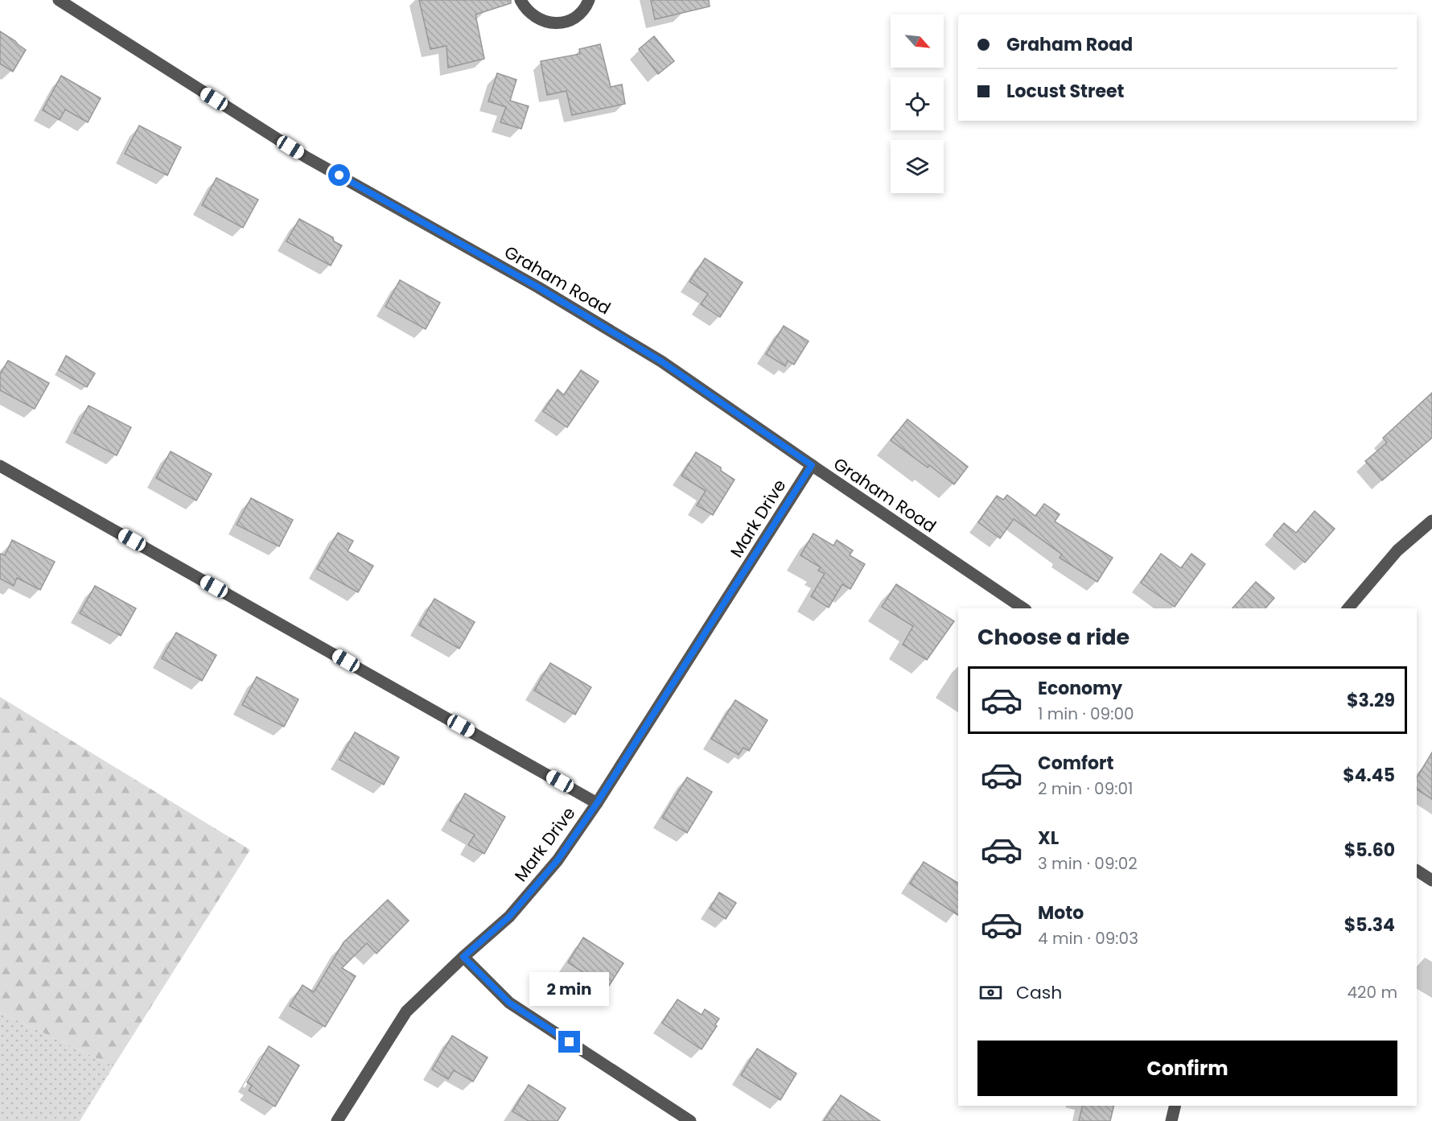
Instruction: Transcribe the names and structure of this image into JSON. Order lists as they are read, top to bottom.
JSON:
{
  "streets": {
    "street": ["Graham Road", "Mark Drive"]
  },
  "crossings": [
    ["Graham Road", "Mark Drive"]
  ],
  "north": "bottom right",
  "page": {
    "banner": ["Graham Road", "Locust Street"],
    "heading": "Choose a ride",
    "list": [
      {
        "name": "Economy",
        "note": "1 min · 09:00",
        "value": "$3.29"
      },
      {
        "name": "Comfort",
        "note": "2 min · 09:01",
        "value": "$4.45"
      },
      {
        "name": "XL",
        "note": "3 min · 09:02",
        "value": "$5.60"
      },
      {
        "name": "Moto",
        "note": "4 min · 09:03",
        "value": "$5.34"
      }
    ],
    "pay": ["Cash", "420 m"],
    "bubble": "2 min",
    "buttons": "Confirm"
  }
}
